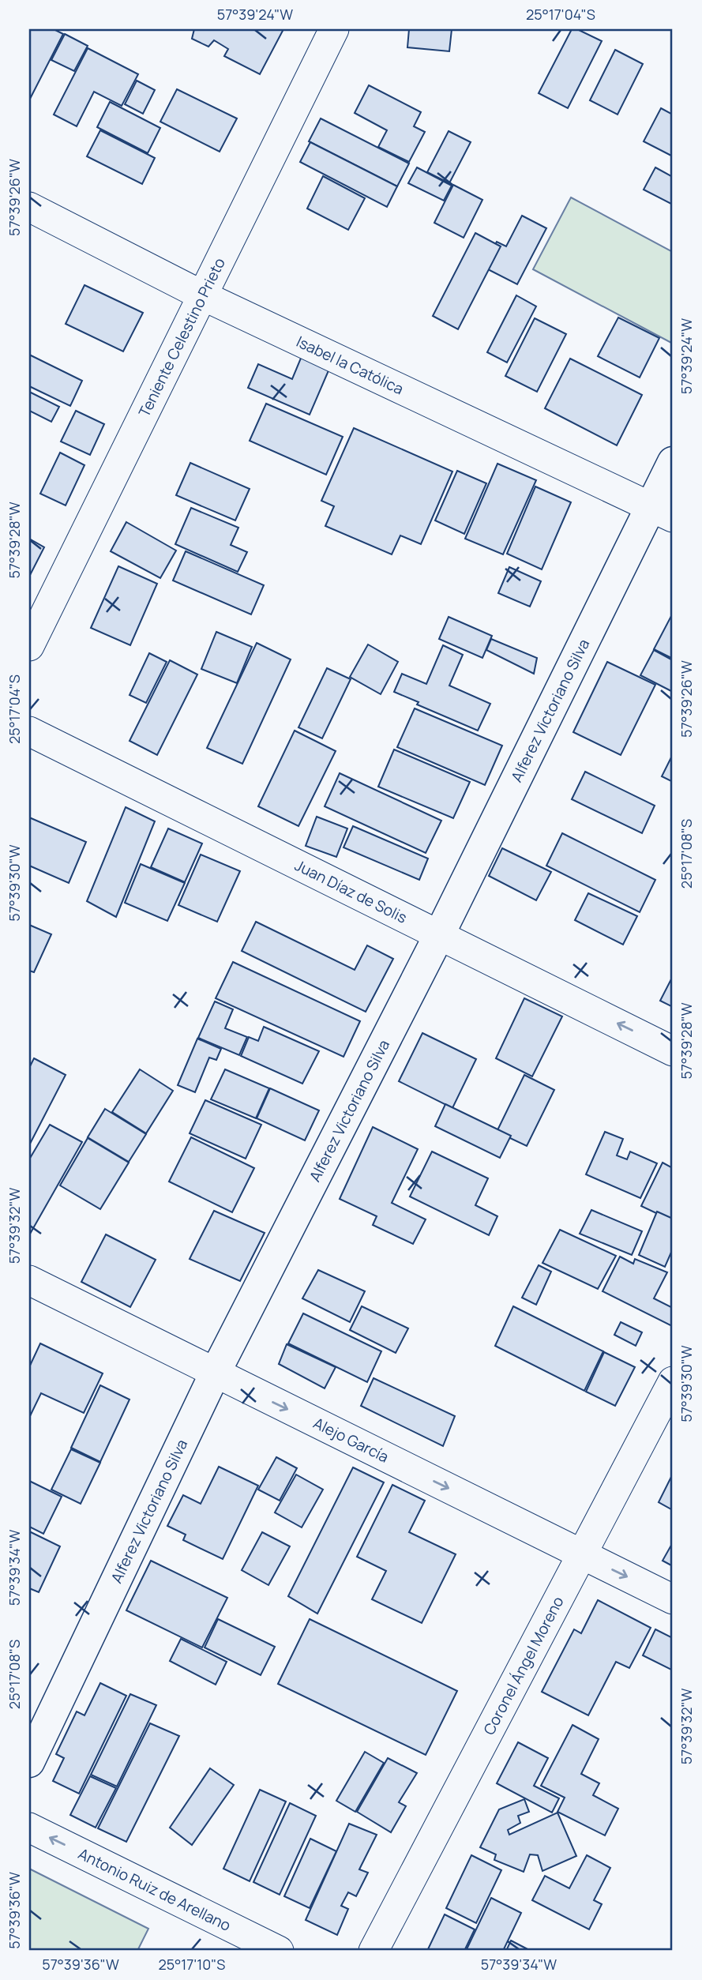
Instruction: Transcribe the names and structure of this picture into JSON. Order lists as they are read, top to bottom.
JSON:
{
  "streets": {
    "street": [
      "Teniente Celestino Prieto",
      "Isabel la Católica",
      "Alferez Victoriano Silva",
      "Juan Díaz de Solis",
      "Alejo García",
      "Coronel Ángel Moreno",
      "Antonio Ruiz de Arellano"
    ]
  },
  "crossings": [
    ["Teniente Celestino Prieto", "Isabel la Católica"],
    ["Isabel la Católica", "Alferez Victoriano Silva"],
    ["Alferez Victoriano Silva", "Juan Díaz de Solis"],
    ["Alferez Victoriano Silva", "Alejo García"],
    ["Alejo García", "Coronel Ángel Moreno"]
  ],
  "one_way": ["Juan Díaz de Solis", "Alejo García", "Antonio Ruiz de Arellano"],
  "coordinates": [
    "57°39'24\"W",
    "25°17'04\"S",
    "57°39'26\"W",
    "57°39'28\"W",
    "25°17'08\"S",
    "57°39'30\"W",
    "57°39'32\"W",
    "57°39'34\"W",
    "57°39'36\"W",
    "25°17'10\"S"
  ]
}
